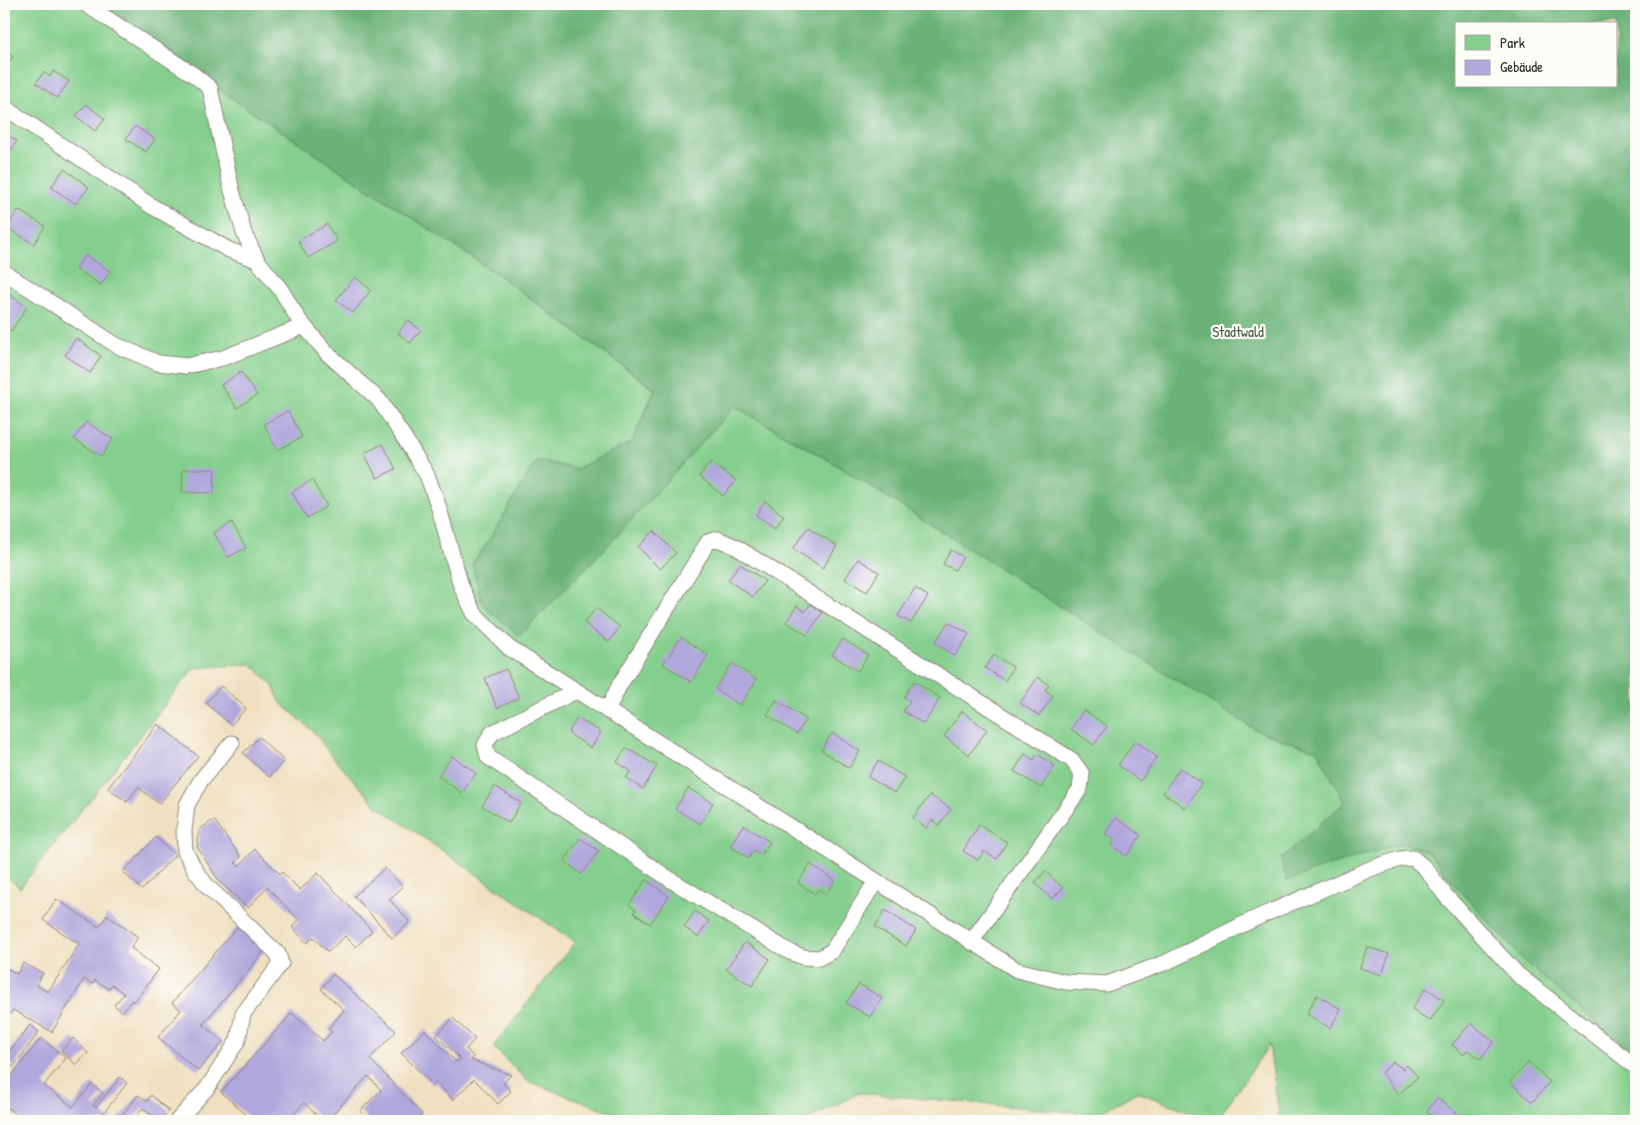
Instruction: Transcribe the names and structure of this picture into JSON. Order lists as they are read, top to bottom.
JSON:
{
  "parks": ["Stadtwald"],
  "legend": ["Park", "Gebäude"]
}
